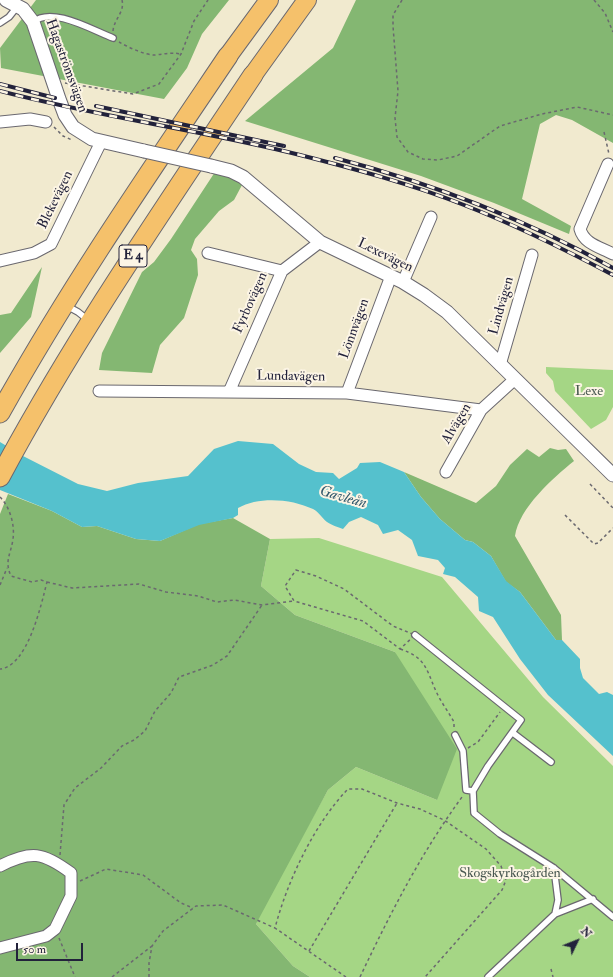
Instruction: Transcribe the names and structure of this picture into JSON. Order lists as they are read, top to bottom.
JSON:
{
  "streets": {
    "highway": ["E 4"],
    "street": [
      "Hagaströmsvägen",
      "Blekevägen",
      "Lexevägen",
      "Fyrbovägen",
      "Lindvägen",
      "Lönnvägen",
      "Lundavägen",
      "Alvägen"
    ]
  },
  "crossings": [
    ["Hagaströmsvägen", "Blekevägen"],
    ["Hagaströmsvägen", "Lexevägen"],
    ["Blekevägen", "Lexevägen"],
    ["Lexevägen", "Fyrbovägen"],
    ["Lexevägen", "Lindvägen"],
    ["Lexevägen", "Lönnvägen"],
    ["Lexevägen", "Alvägen"],
    ["Fyrbovägen", "Lundavägen"],
    ["Lönnvägen", "Lundavägen"],
    ["Lundavägen", "Alvägen"]
  ],
  "water": ["Gavleån"],
  "parks": ["Lexe", "Skogskyrkogården"],
  "scale_bar": "50 m",
  "north": "top right"
}
